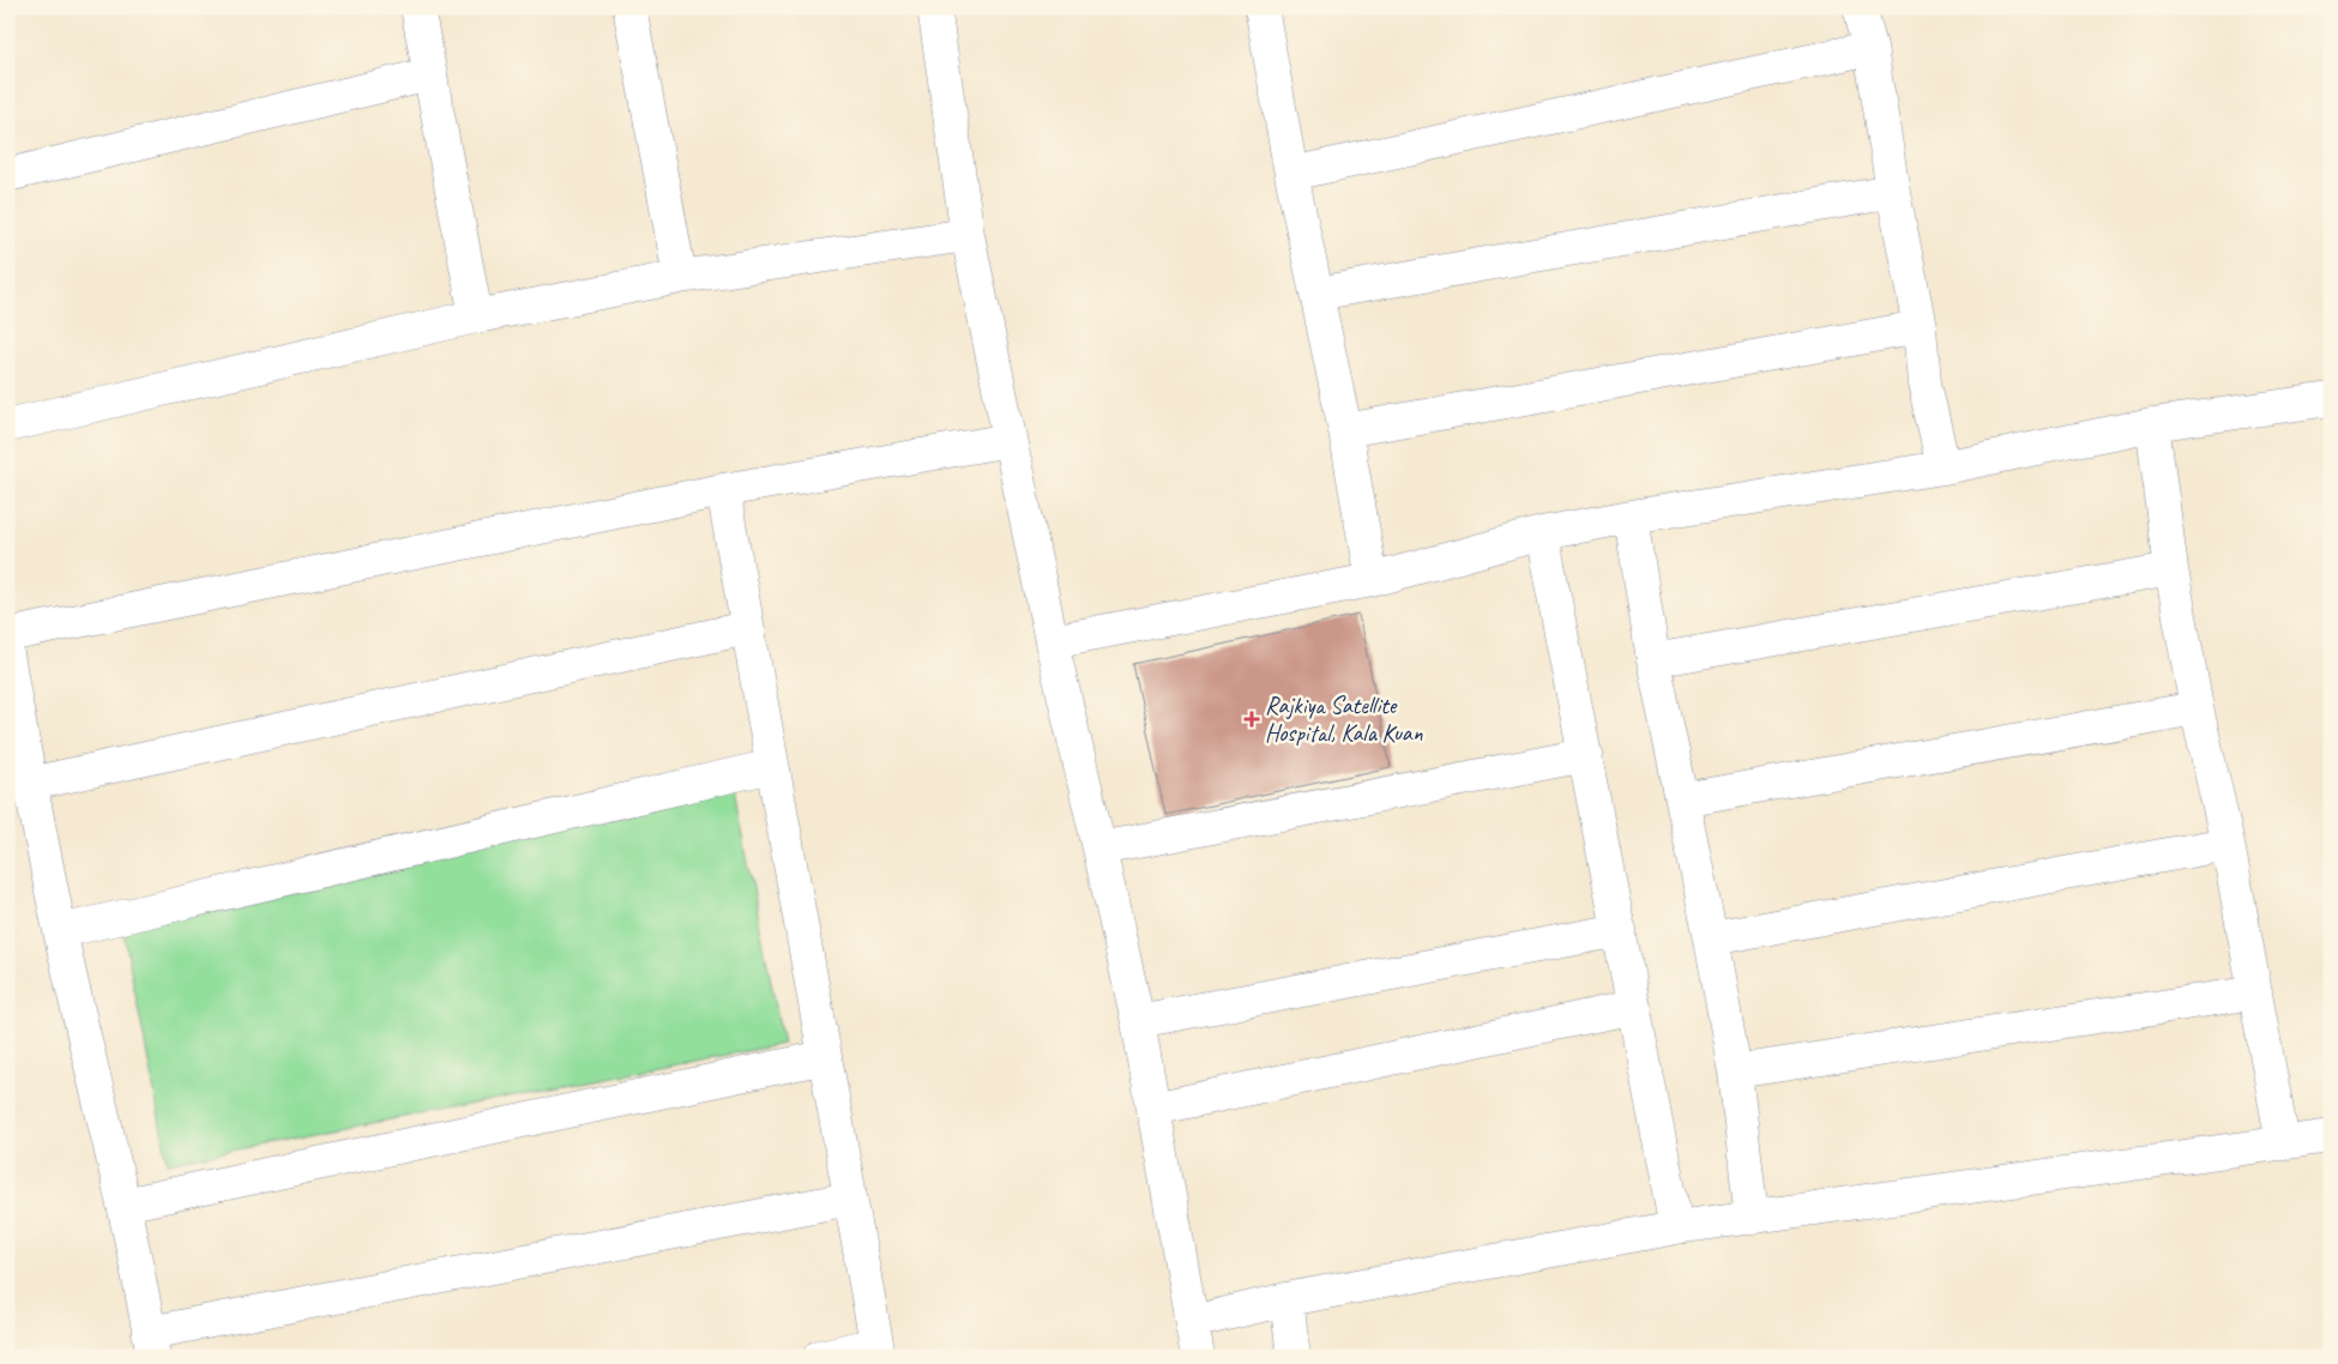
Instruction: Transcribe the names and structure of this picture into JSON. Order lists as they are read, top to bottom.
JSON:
{
  "places": {
    "health": ["Rajkiya Satellite Hospital, Kala Kuan"]
  }
}
